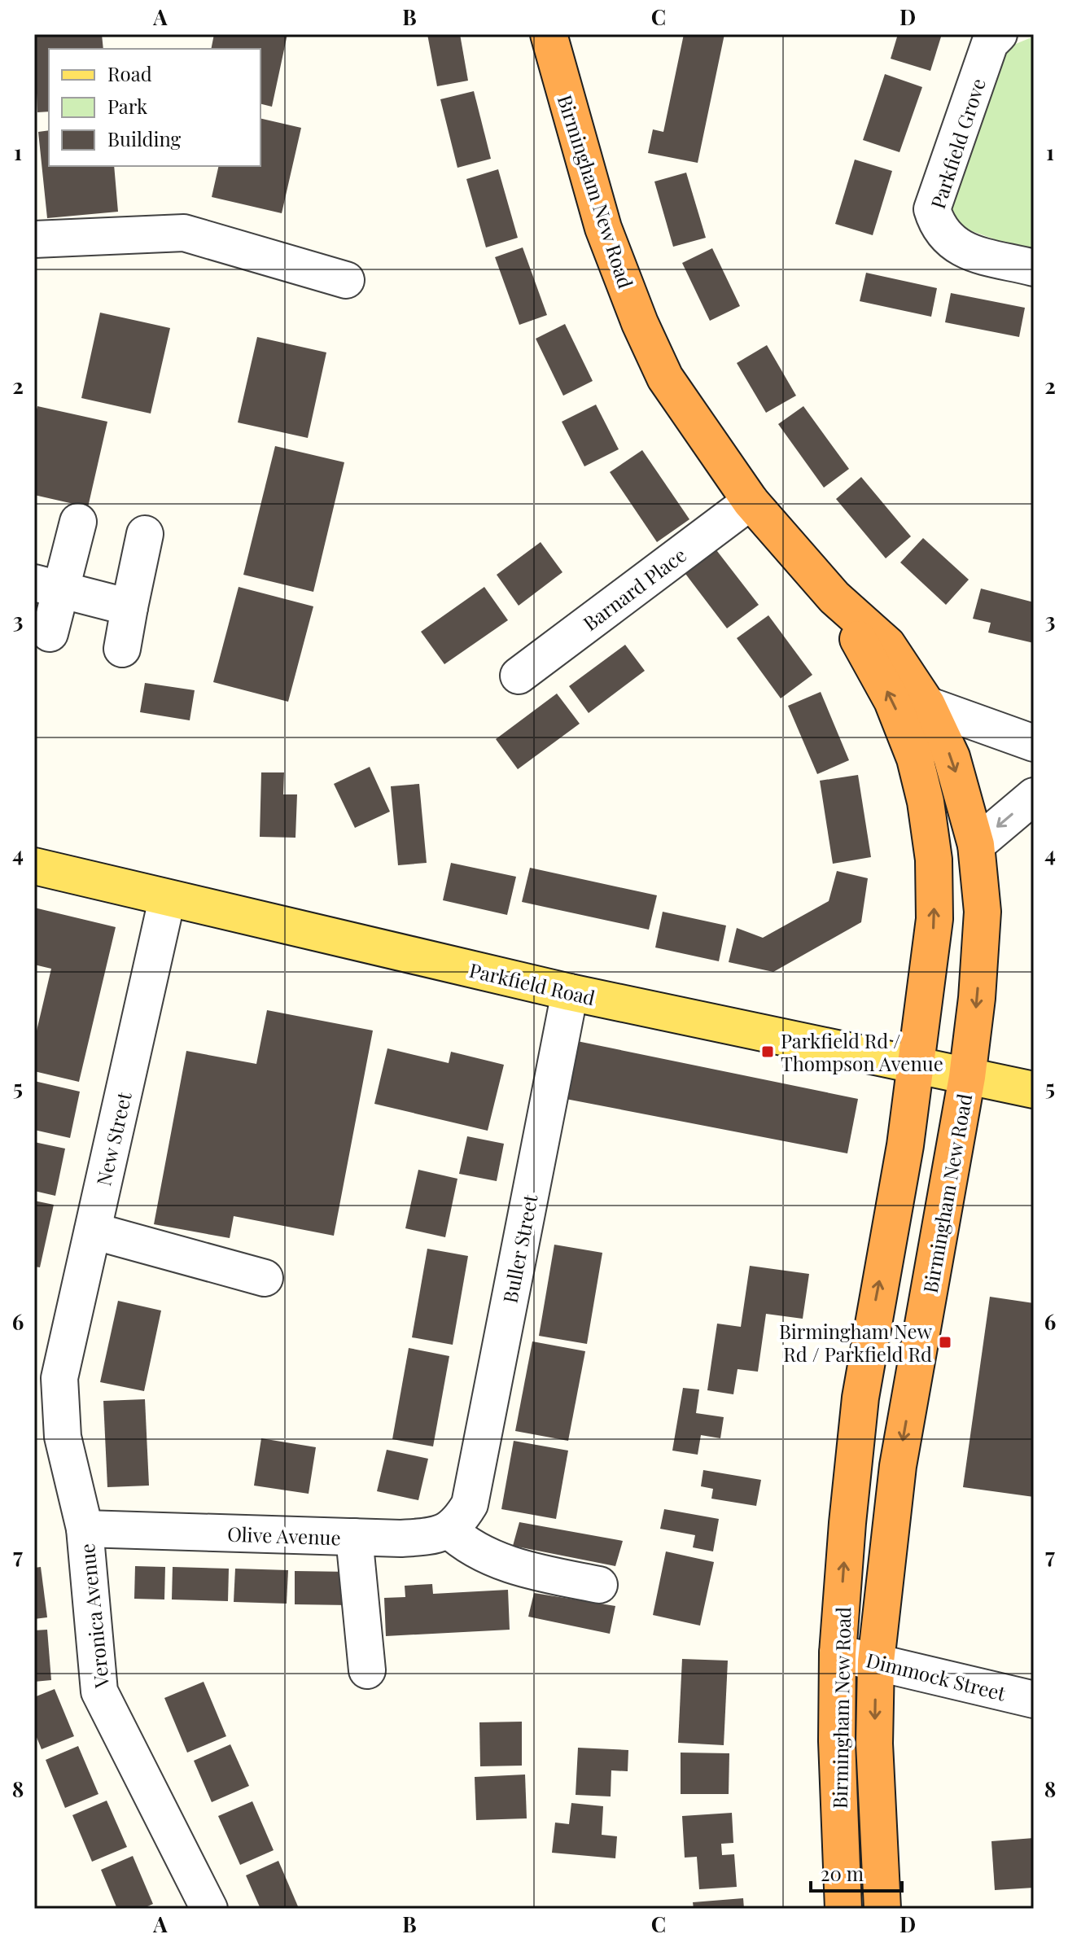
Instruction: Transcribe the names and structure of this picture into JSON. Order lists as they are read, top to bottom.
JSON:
{
  "streets": {
    "highway": ["Birmingham New Road"],
    "main road": ["Parkfield Road"],
    "street": [
      "Parkfield Grove",
      "Barnard Place",
      "New Street",
      "Buller Street",
      "Olive Avenue",
      "Veronica Avenue",
      "Dimmock Street"
    ]
  },
  "crossings": [
    ["Birmingham New Road", "Barnard Place"],
    ["Birmingham New Road", "Parkfield Road"],
    ["Birmingham New Road", "Dimmock Street"],
    ["Parkfield Road", "New Street"],
    ["Parkfield Road", "Buller Street"],
    ["New Street", "Veronica Avenue"],
    ["Buller Street", "Olive Avenue"],
    ["Olive Avenue", "Veronica Avenue"]
  ],
  "places": {
    "transit": ["Parkfield Rd / Thompson Avenue", "Birmingham New Rd / Parkfield Rd"]
  },
  "legend": ["Road", "Park", "Building"],
  "scale_bar": "20 m",
  "grid": {
    "columns": [
      "A",
      "B",
      "C",
      "D"
    ],
    "rows": [
      "1",
      "2",
      "3",
      "4",
      "5",
      "6",
      "7",
      "8"
    ]
  }
}
